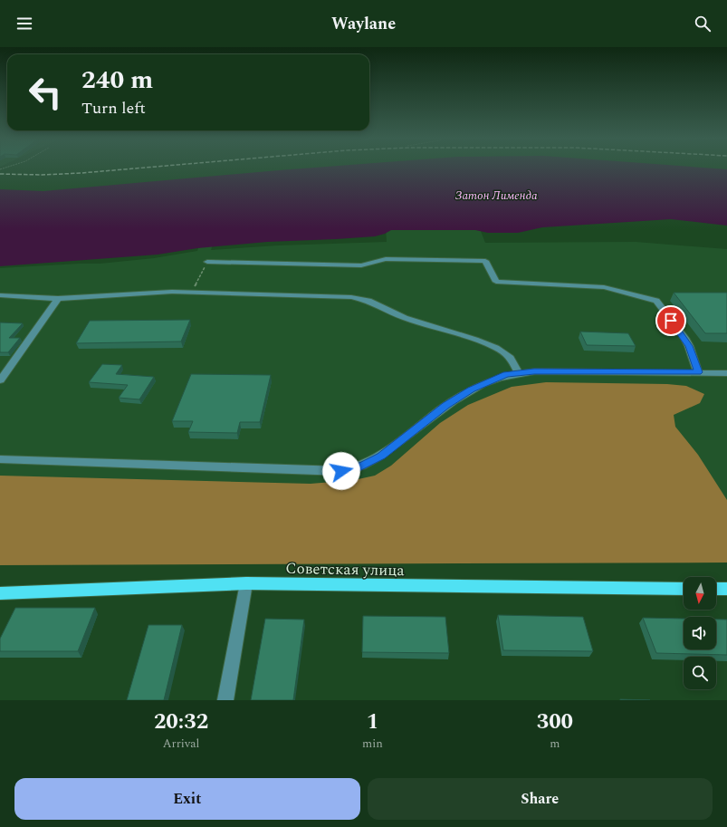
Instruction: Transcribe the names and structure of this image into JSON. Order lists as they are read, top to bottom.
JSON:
{
  "streets": {
    "main road": ["Советская улица"]
  },
  "water": ["Затон Лименда"],
  "north": "bottom",
  "page": {
    "header": "Waylane",
    "turn": ["240 m", "Turn left"],
    "eta": [
      "20:32",
      "Arrival",
      "1",
      "min",
      "300",
      "m"
    ],
    "buttons": ["Exit", "Share"]
  }
}
